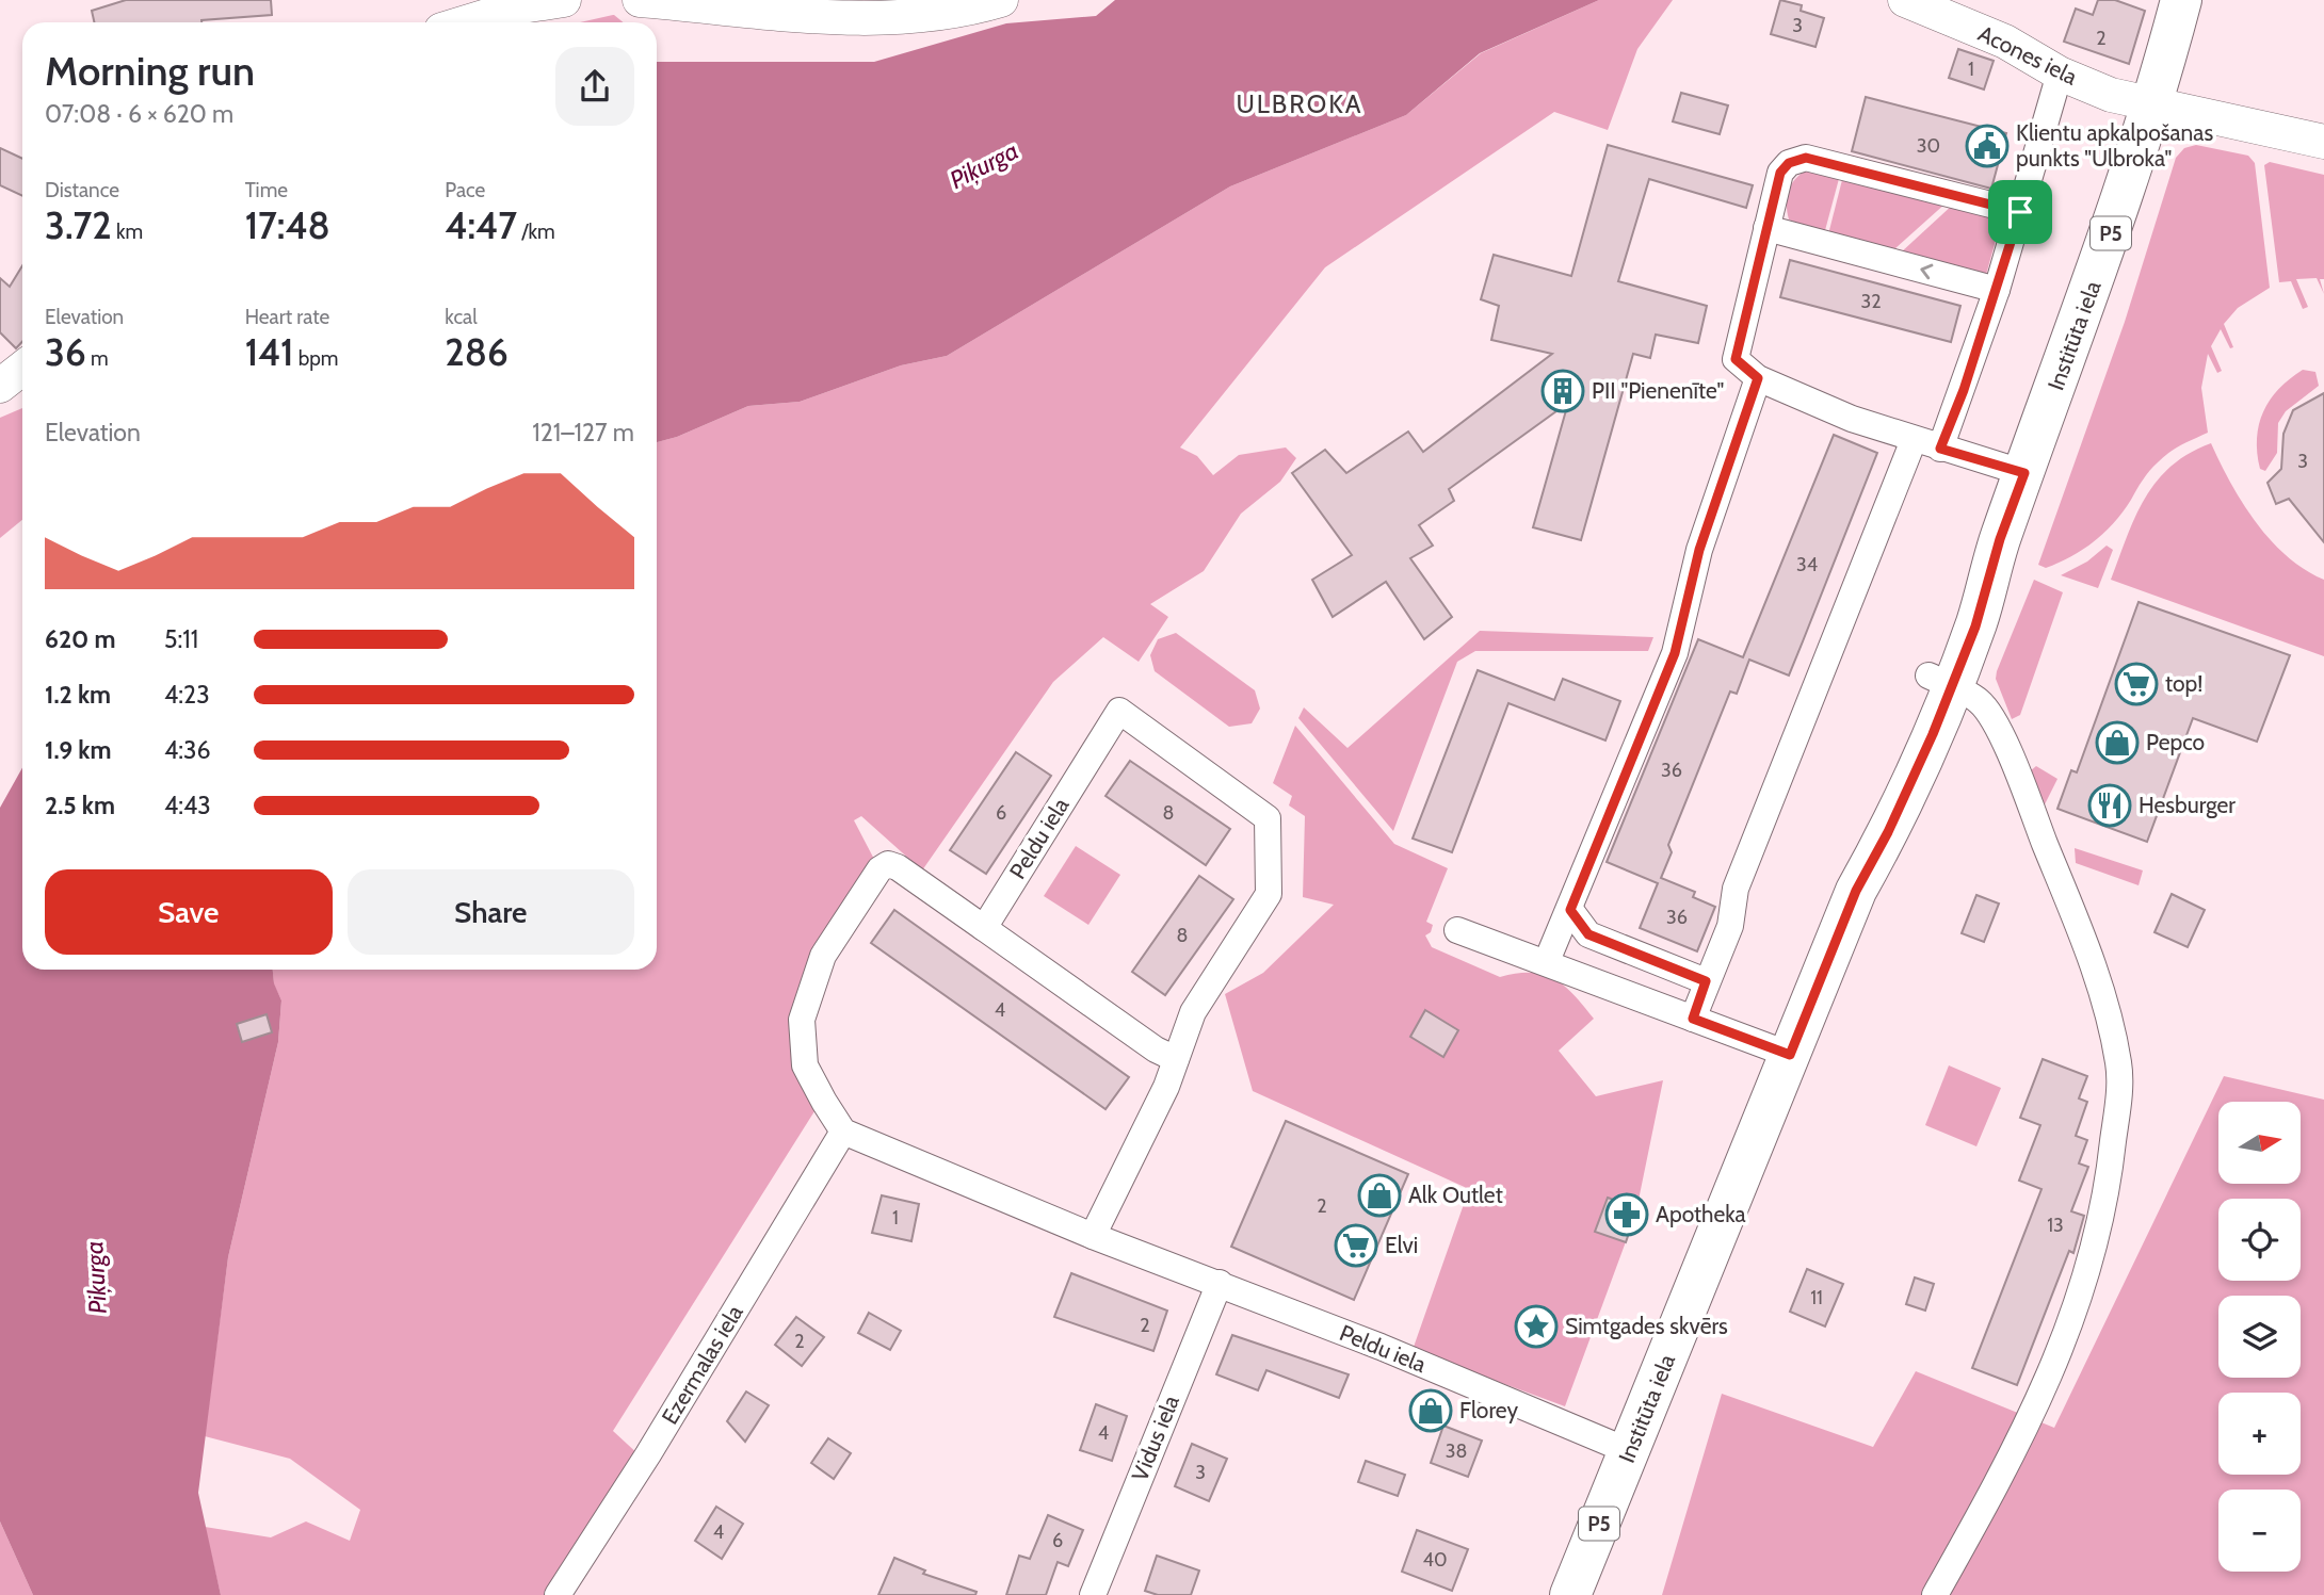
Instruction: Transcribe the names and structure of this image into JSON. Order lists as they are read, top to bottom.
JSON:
{
  "streets": {
    "main road": ["P5", "Institūta iela"],
    "street": [
      "Acones iela",
      "Peldu iela",
      "Ezermalas iela",
      "Vidus iela"
    ]
  },
  "crossings": [
    ["Acones iela", "Institūta iela"],
    ["Institūta iela", "Peldu iela"],
    ["Peldu iela", "Ezermalas iela"],
    ["Peldu iela", "Vidus iela"]
  ],
  "districts": ["ULBROKA"],
  "water": ["Piķurga"],
  "places": {
    "public building": ["Klientu apkalpošanas punkts \"Ulbroka\""],
    "building": ["PII \"Pienenīte\""],
    "supermarket": ["top!", "Elvi"],
    "shop": ["Pepco", "Alk Outlet", "Florey"],
    "restaurant": ["Hesburger"],
    "pharmacy": ["Apotheka"],
    "place": ["Simtgades skvērs"]
  },
  "house_numbers": [
    "3",
    "2",
    "1",
    "30",
    "32",
    "3",
    "34",
    "36",
    "6",
    "8",
    "36",
    "8",
    "4",
    "2",
    "1",
    "13",
    "11",
    "2",
    "2",
    "4",
    "38",
    "3",
    "4",
    "6",
    "40"
  ],
  "north": "right",
  "page": {
    "heading": ["Morning run", "07:08 · 6 × 620 m"],
    "stats": [
      ["Distance", "3.72 km"],
      ["Time", "17:48"],
      ["Pace", "4:47 /km"],
      ["Elevation", "36 m"],
      ["Heart rate", "141 bpm"],
      ["kcal", "286"]
    ],
    "chart": ["Elevation", "121–127 m"],
    "list": [
      {
        "name": "620 m",
        "note": "5:11"
      },
      {
        "name": "1.2 km",
        "note": "4:23"
      },
      {
        "name": "1.9 km",
        "note": "4:36"
      },
      {
        "name": "2.5 km",
        "note": "4:43"
      }
    ],
    "buttons": ["Save", "Share"],
    "map_buttons": ["+", "−"]
  }
}
